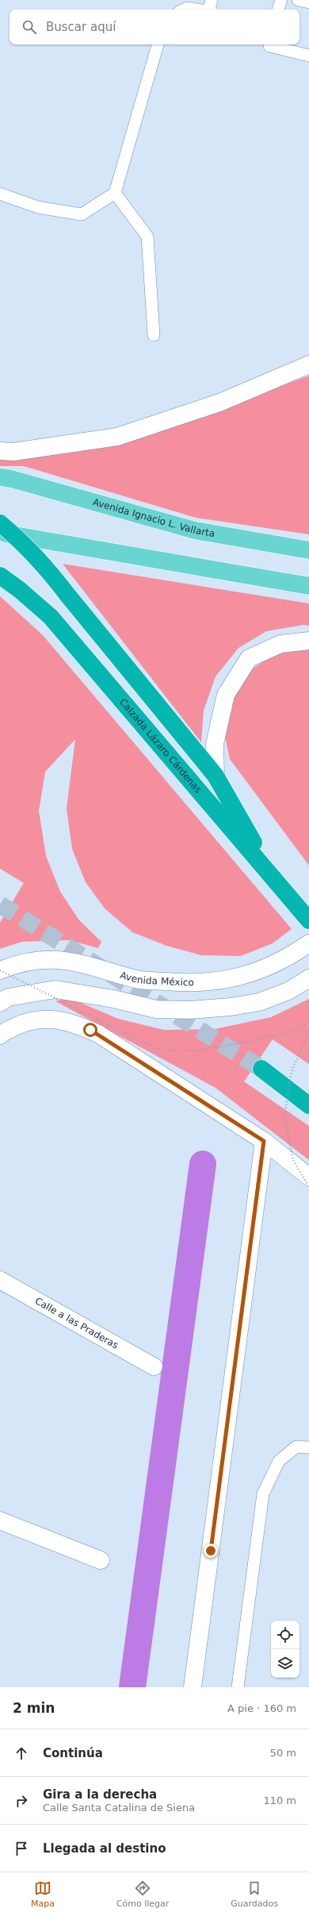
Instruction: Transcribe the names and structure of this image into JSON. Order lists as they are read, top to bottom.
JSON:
{
  "streets": {
    "highway": ["Calzada Lázaro Cárdenas"],
    "main road": ["Avenida Ignacio L. Vallarta"],
    "street": ["Avenida México", "Calle a las Praderas"]
  },
  "page": {
    "search": "Buscar aquí",
    "heading": ["2 min", "A pie · 160 m"],
    "list": [
      ["Continúa", "50 m"],
      ["Gira a la derecha", "Calle Santa Catalina de Siena", "110 m"],
      "Llegada al destino"
    ],
    "nav": ["Mapa", "Cómo llegar", "Guardados"]
  }
}
